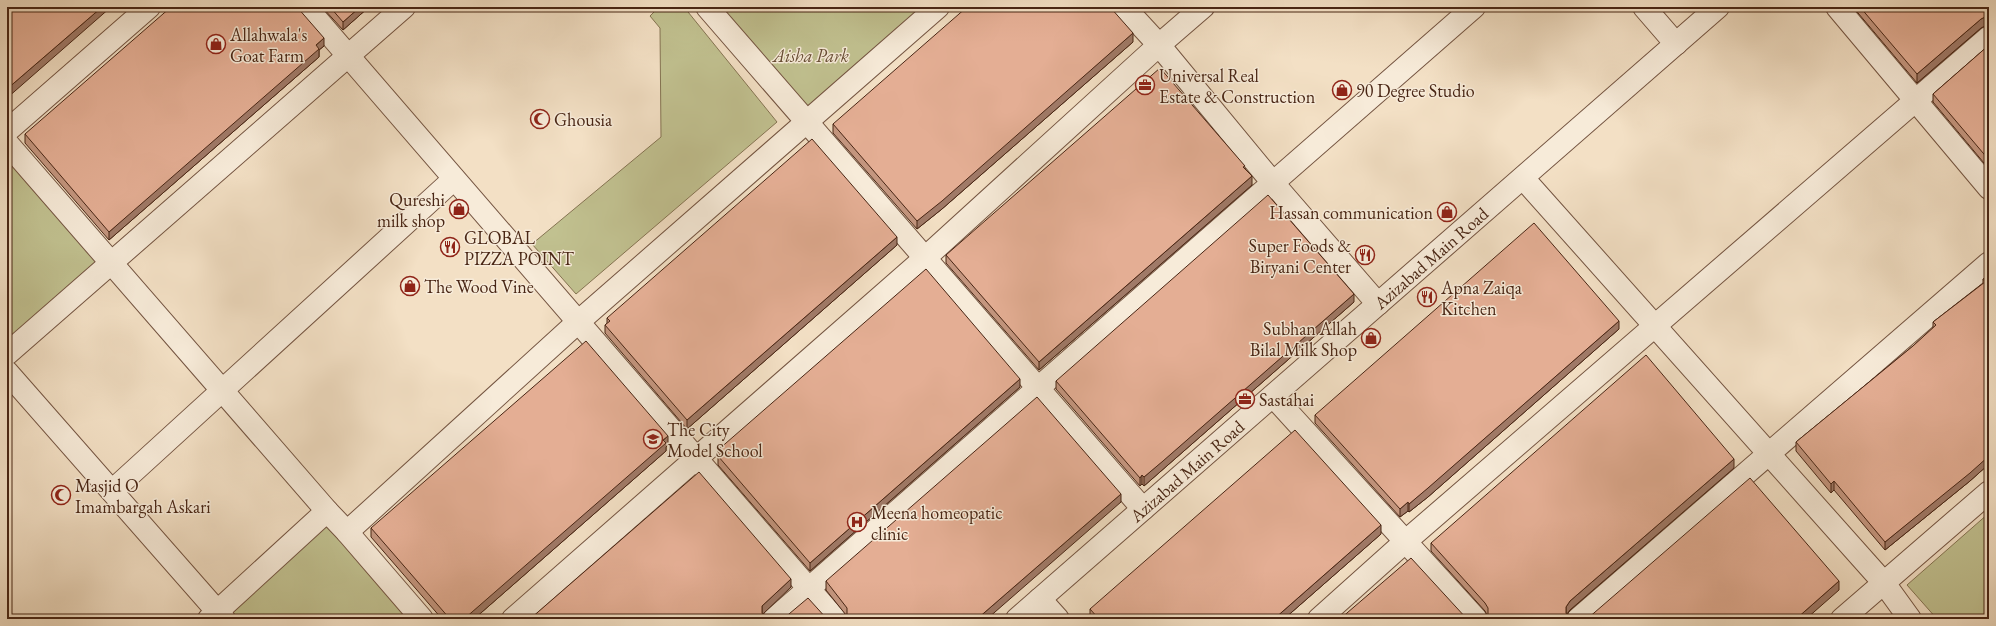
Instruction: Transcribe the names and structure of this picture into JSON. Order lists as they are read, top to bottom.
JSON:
{
  "streets": {
    "street": ["Azizabad Main Road"]
  },
  "parks": ["Aisha Park"],
  "places": {
    "shop": [
      "Allahwala's Goat Farm",
      "90 Degree Studio",
      "Qureshi milk shop",
      "Hassan communication",
      "The Wood Vine",
      "Subhan Allah Bilal Milk Shop"
    ],
    "office": ["Universal Real Estate & Construction", "Sastahai"],
    "mosque": ["Ghousia", "Masjid O Imambargah Askari"],
    "restaurant": ["GLOBAL PIZZA POINT", "Super Foods & Biryani Center", "Apna Zaiqa Kitchen"],
    "school or university": ["The City Model School"],
    "hospital": ["Meena homeopatic clinic"]
  }
}
